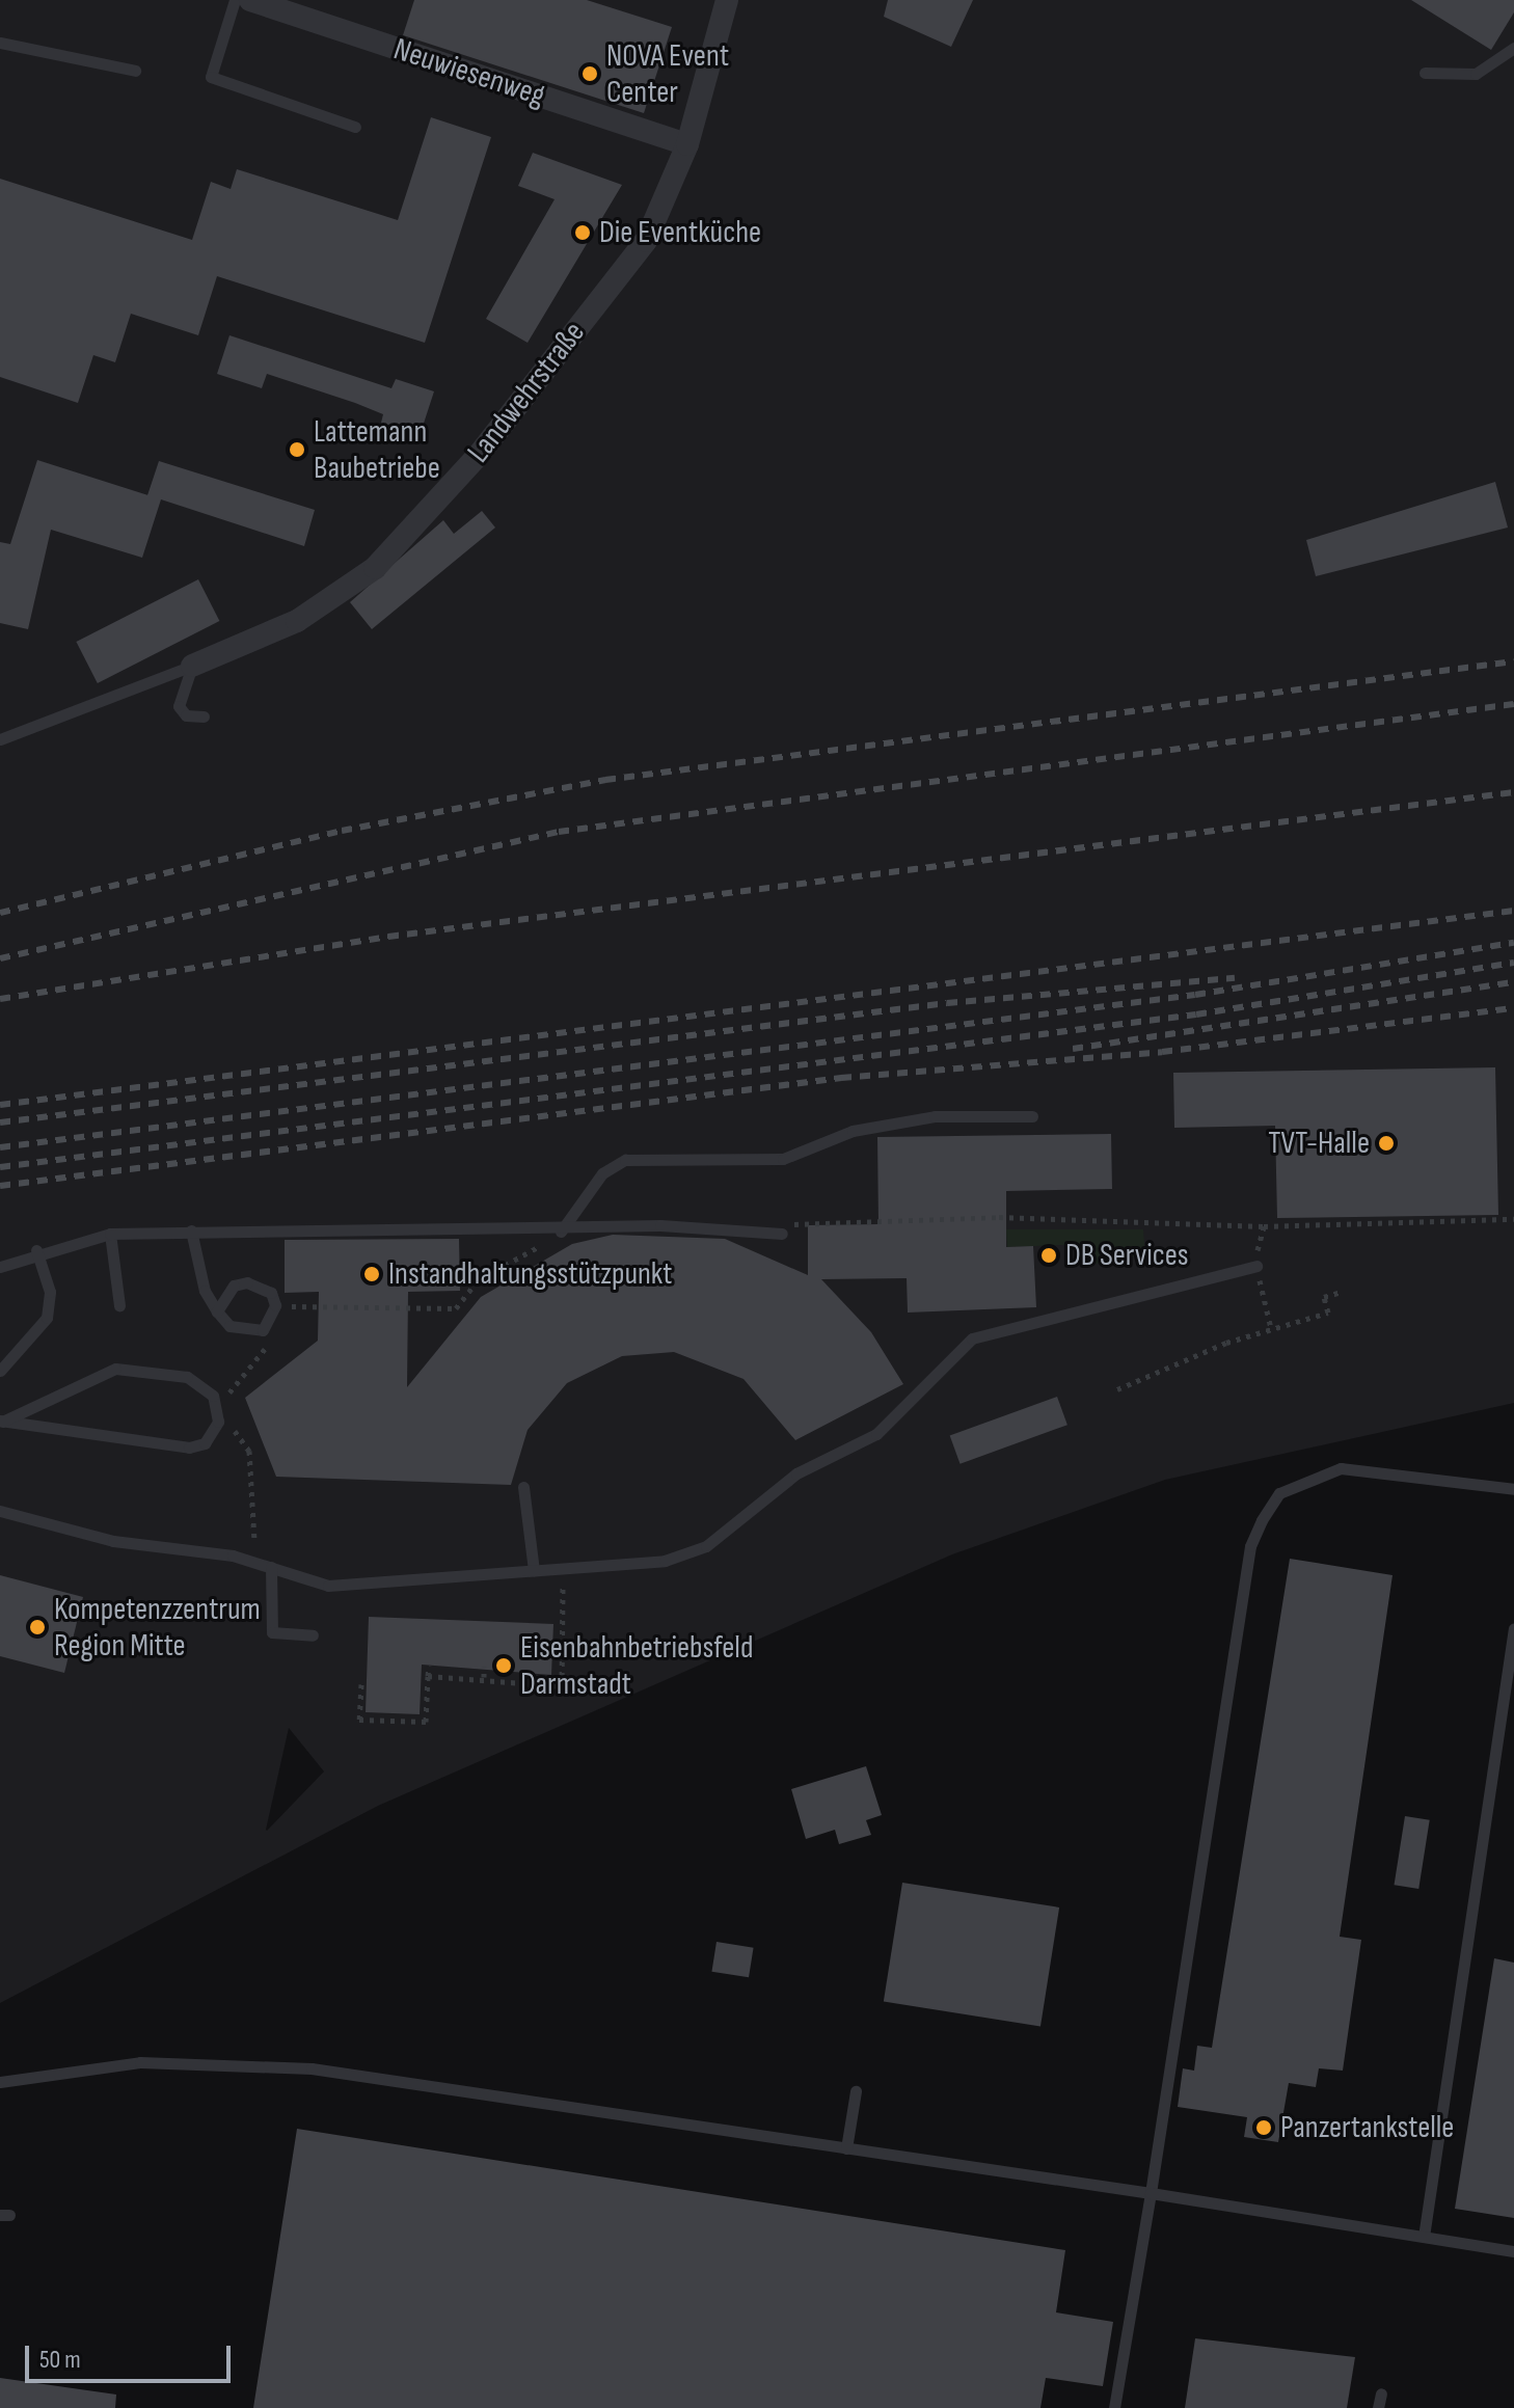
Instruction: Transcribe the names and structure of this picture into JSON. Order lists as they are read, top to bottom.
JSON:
{
  "streets": {
    "street": ["Neuwiesenweg", "Landwehrstraße"]
  },
  "crossings": [
    ["Neuwiesenweg", "Landwehrstraße"]
  ],
  "places": [
    "NOVA Event Center",
    "Die Eventküche",
    "Lattemann Baubetriebe",
    "TVT-Halle",
    "DB Services",
    "Instandhaltungsstützpunkt",
    "Kompetenzzentrum Region Mitte",
    "Eisenbahnbetriebsfeld Darmstadt",
    "Panzertankstelle"
  ],
  "scale_bar": "50 m"
}
